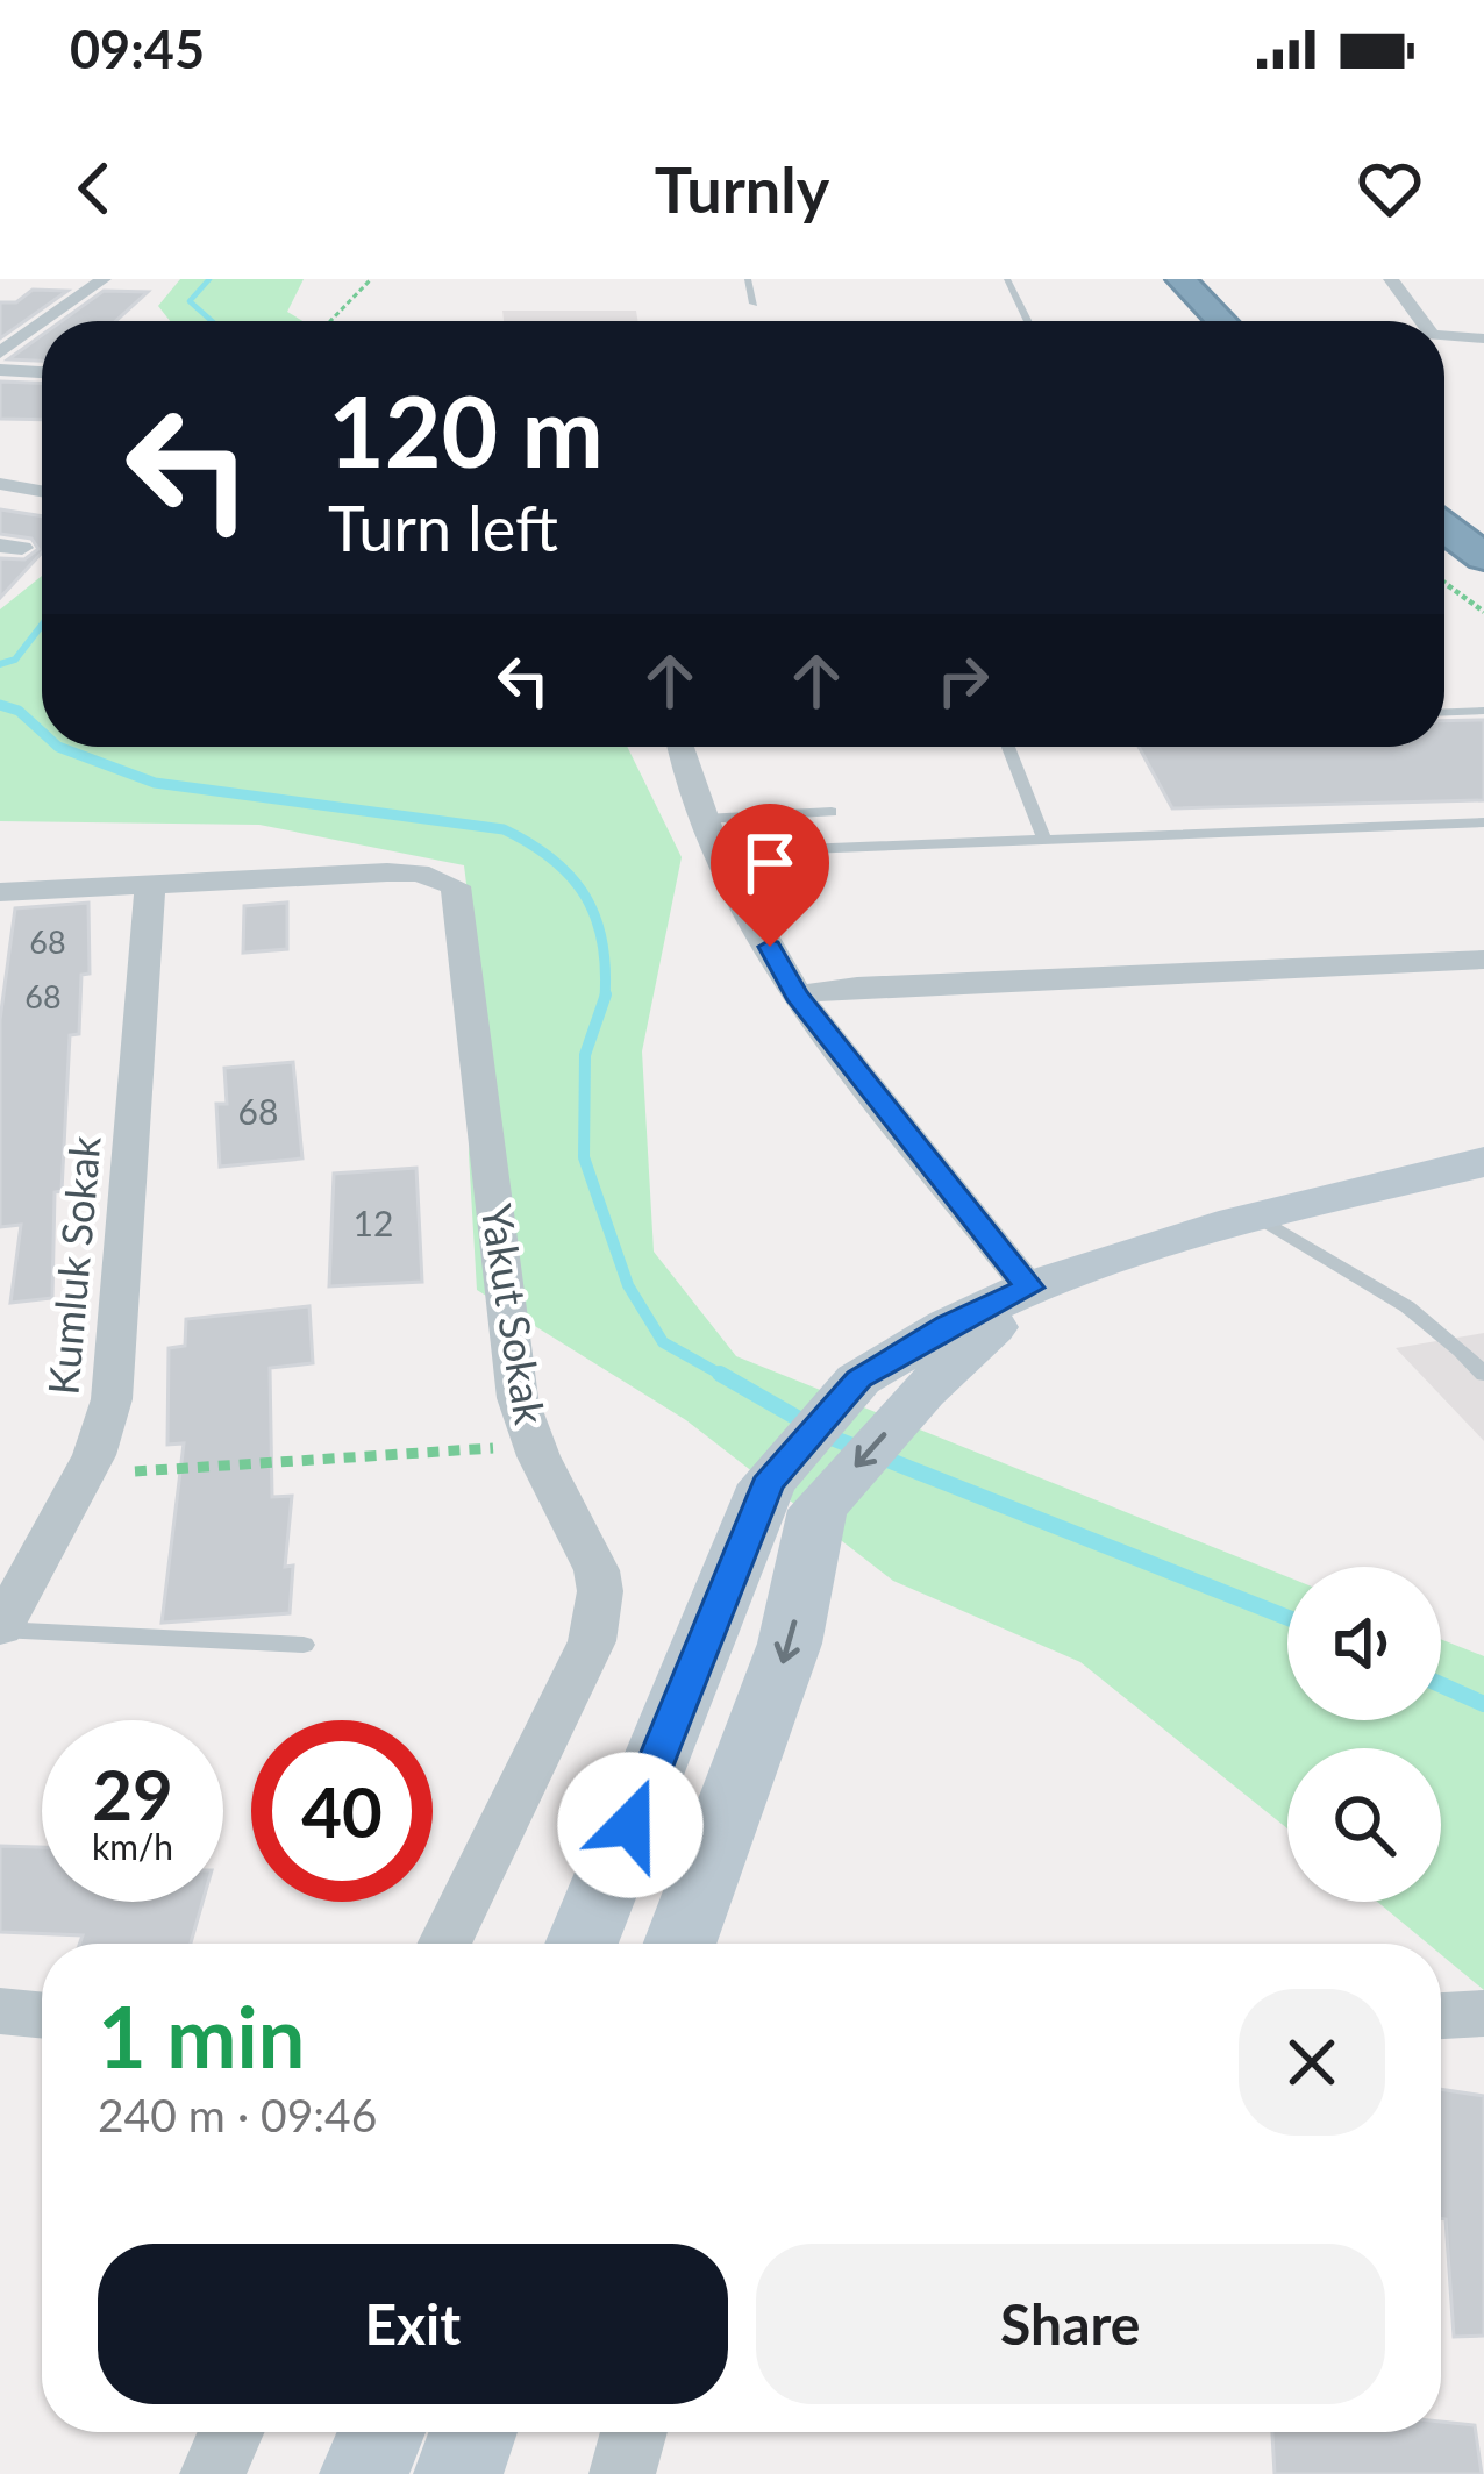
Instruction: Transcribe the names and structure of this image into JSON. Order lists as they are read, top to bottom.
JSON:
{
  "streets": {
    "street": ["Kumluk Sokak", "Yakut Sokak"]
  },
  "crossings": [
    ["Kumluk Sokak", "Yakut Sokak"]
  ],
  "house_numbers": [
    "68",
    "68",
    "68",
    "12"
  ],
  "page": {
    "status": "09:45",
    "header": "Turnly",
    "turn": ["120 m", "Turn left"],
    "speed": "29 km/h",
    "limit": "40",
    "heading": ["1 min", "240 m · 09:46"],
    "buttons": ["Exit", "Share"]
  }
}
